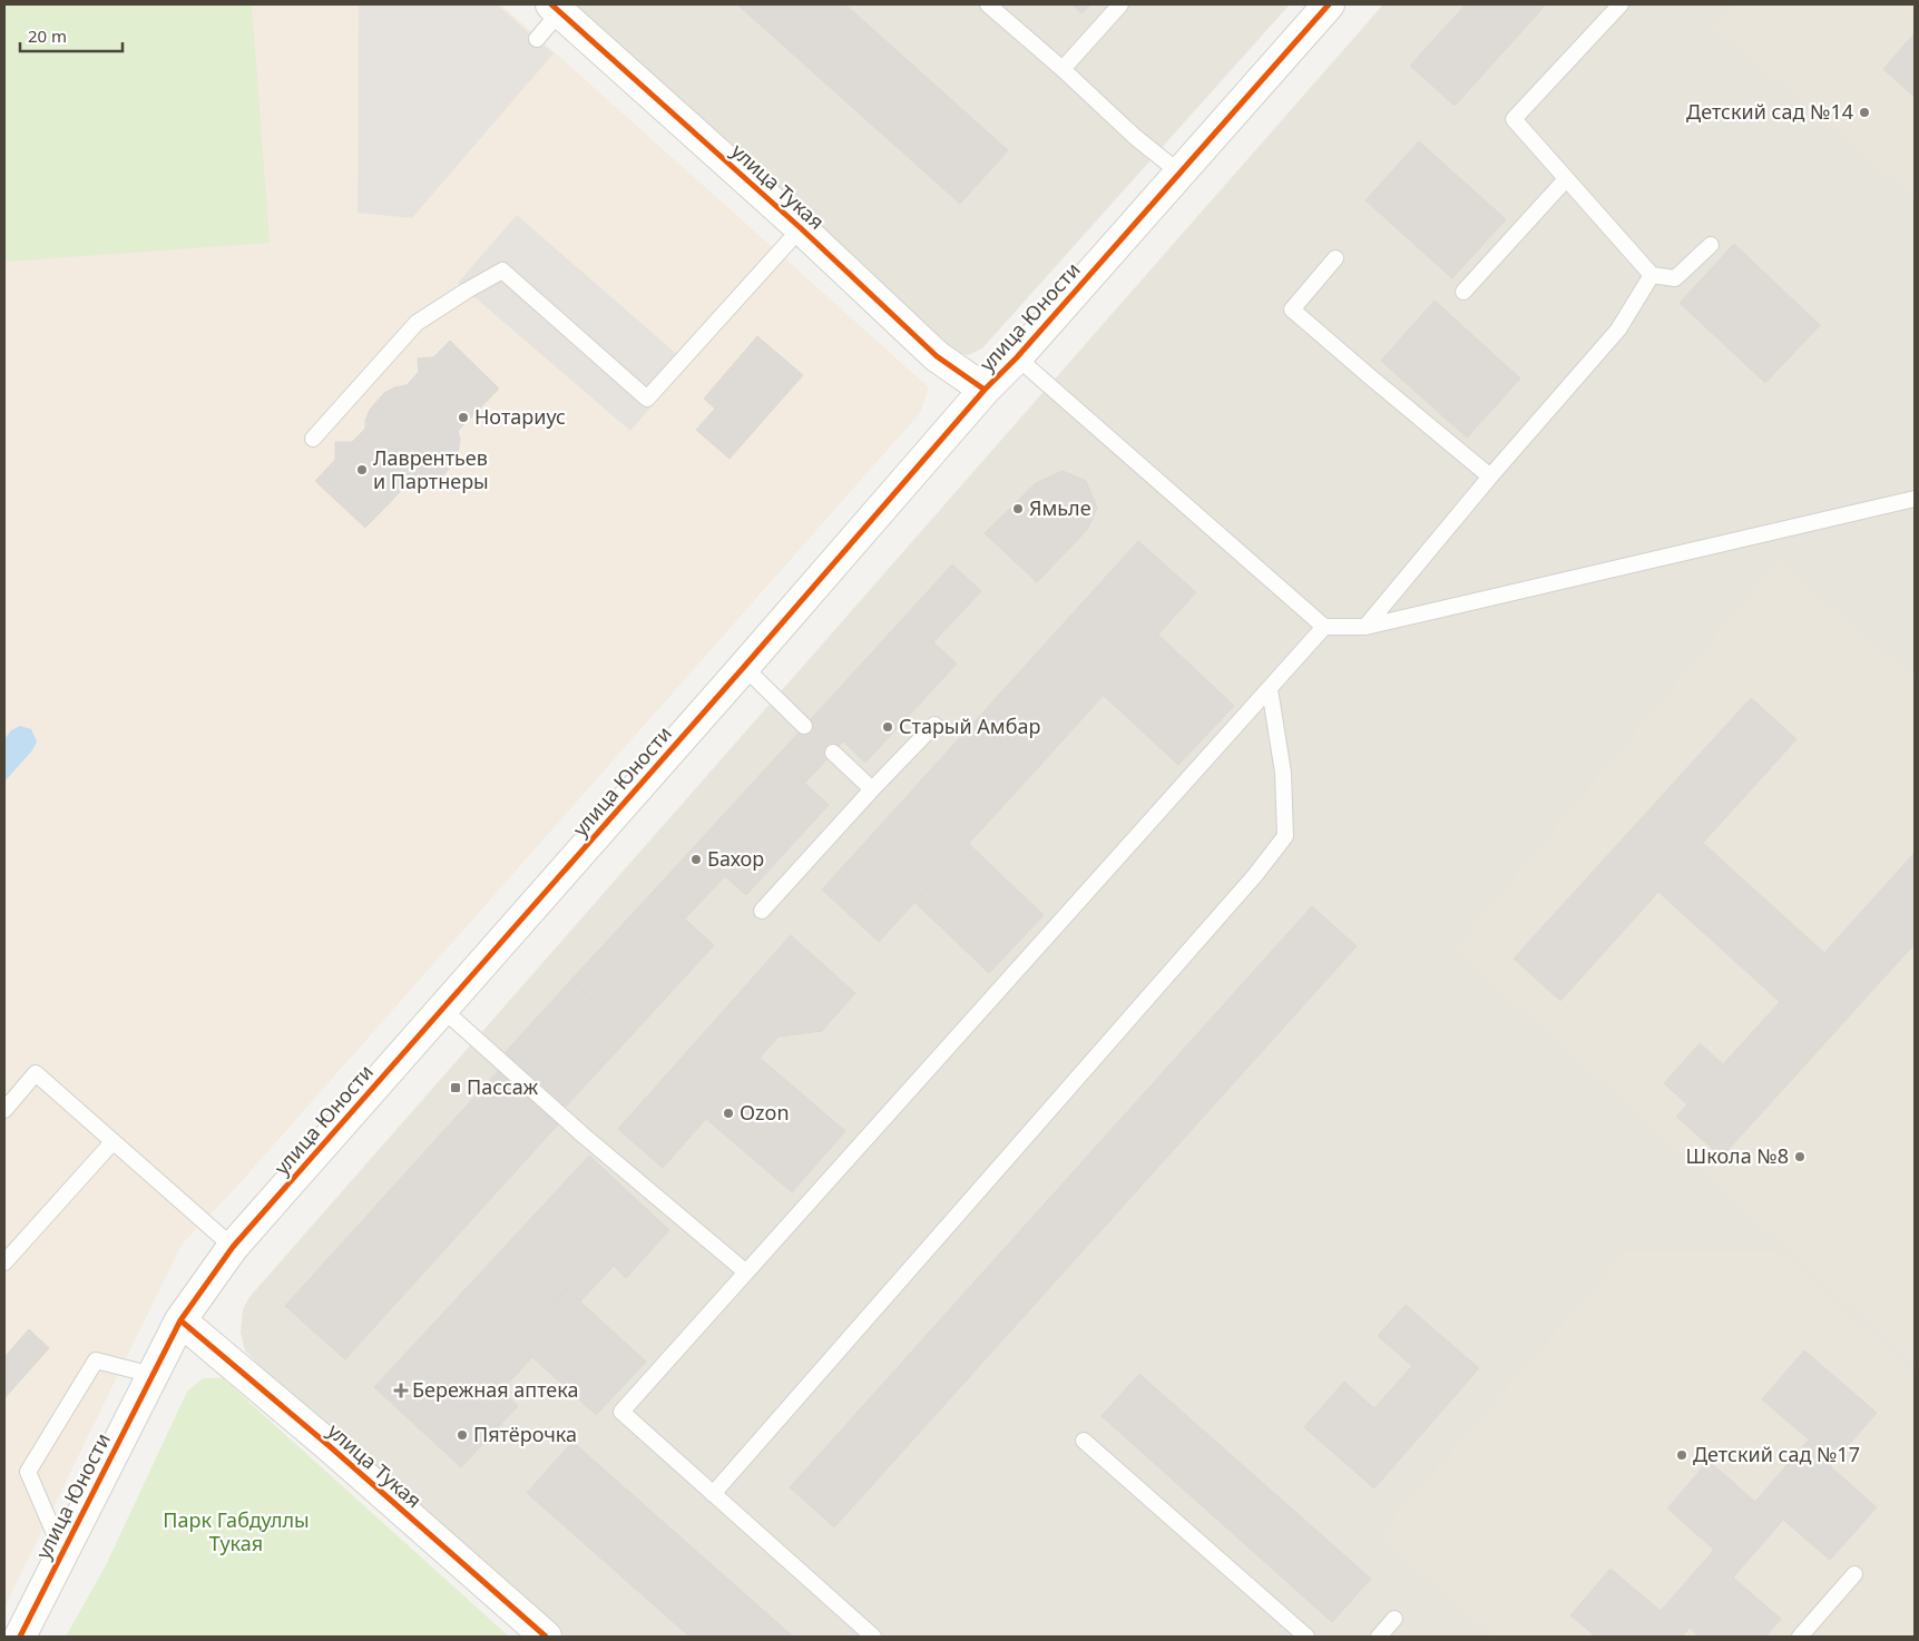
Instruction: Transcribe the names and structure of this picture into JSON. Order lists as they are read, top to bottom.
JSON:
{
  "streets": {
    "street": ["улица Тукая", "улица Юности"]
  },
  "crossings": [
    ["улица Тукая", "улица Юности"]
  ],
  "parks": ["Парк Габдуллы Тукая"],
  "places": {
    "other": [
      "Детский сад №14",
      "Нотариус",
      "Лаврентьев и Партнеры",
      "Ямьле",
      "Старый Амбар",
      "Бахор",
      "Ozon",
      "Школа №8",
      "Пятёрочка",
      "Детский сад №17"
    ],
    "transit": ["Пассаж"],
    "health": ["Бережная аптека"]
  },
  "scale_bar": "20 m"
}
